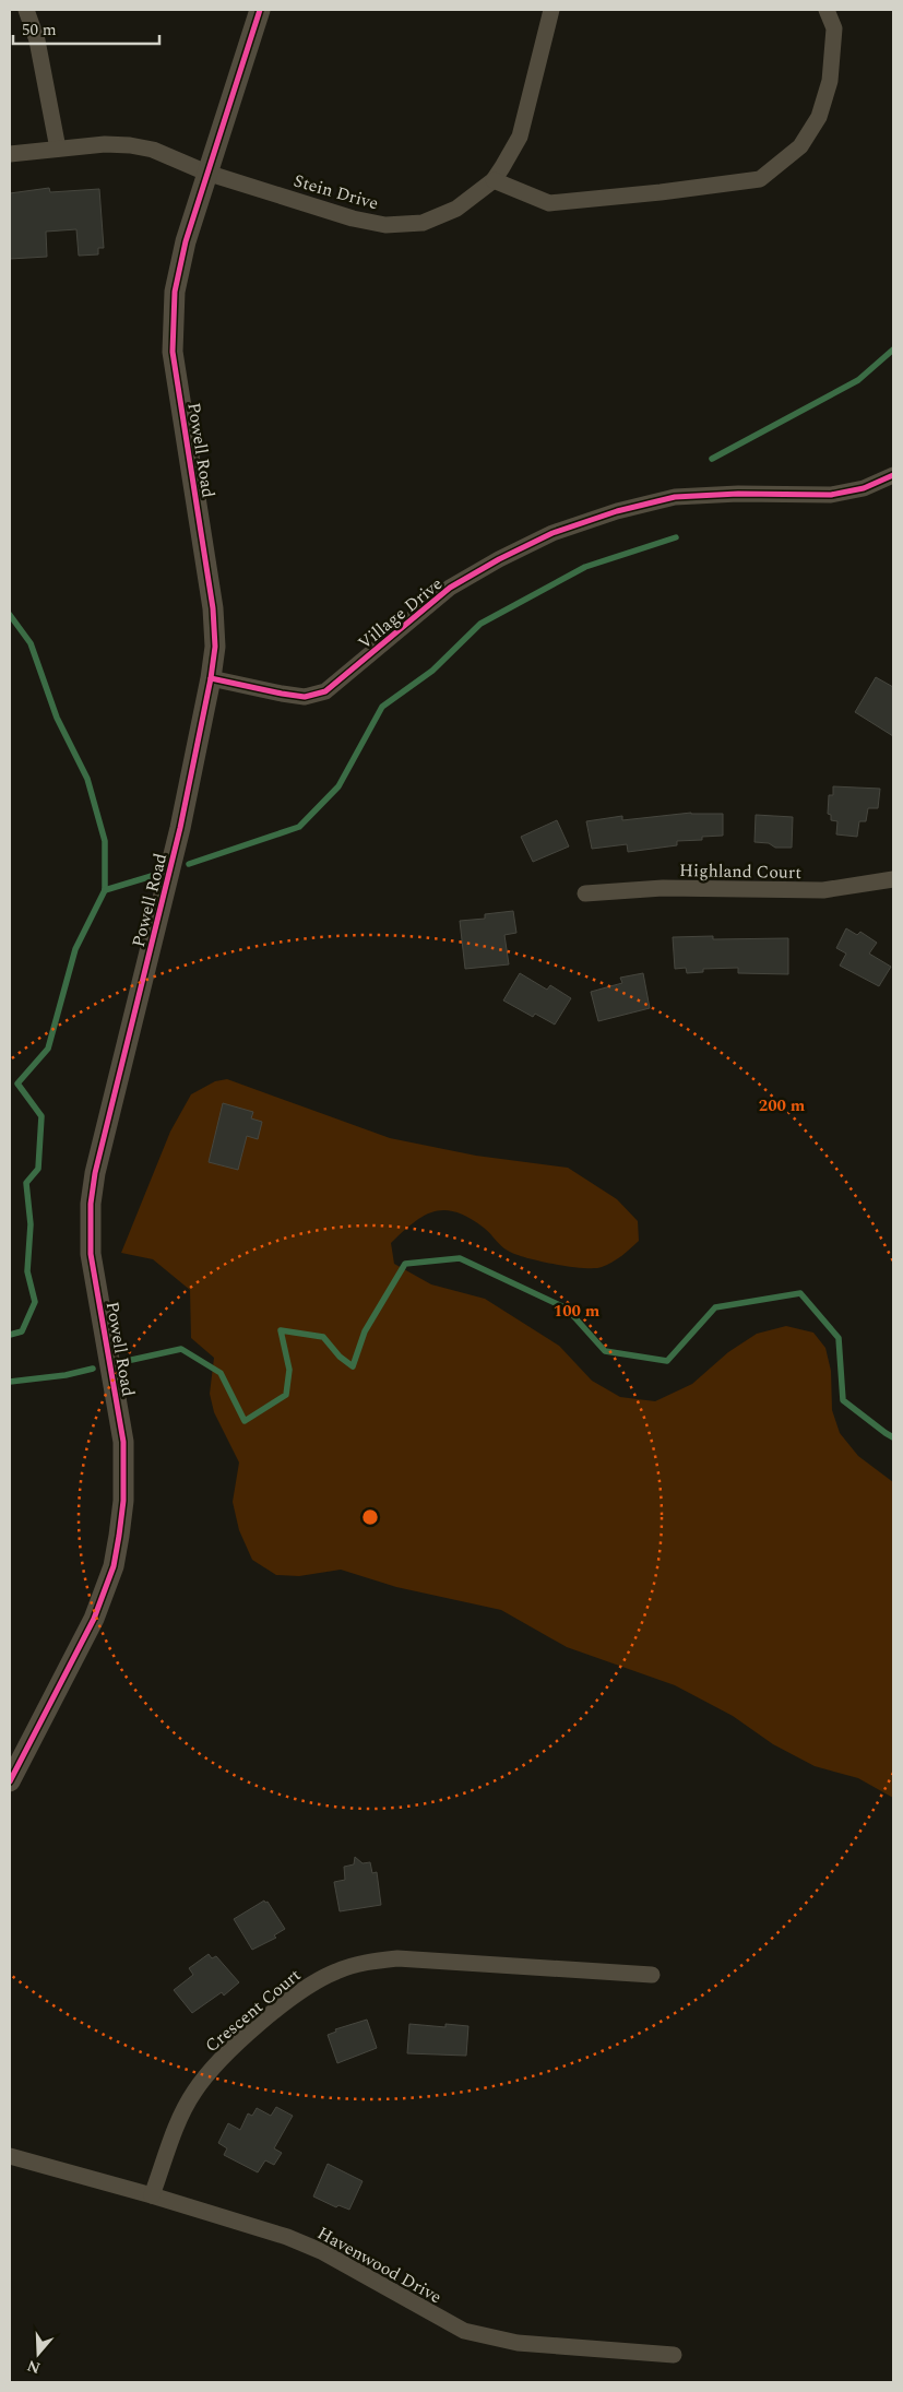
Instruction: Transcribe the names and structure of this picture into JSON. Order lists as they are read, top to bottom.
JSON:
{
  "streets": {
    "street": [
      "Stein Drive",
      "Powell Road",
      "Village Drive",
      "Highland Court",
      "Crescent Court",
      "Havenwood Drive"
    ]
  },
  "crossings": [
    ["Stein Drive", "Powell Road"],
    ["Powell Road", "Village Drive"],
    ["Crescent Court", "Havenwood Drive"]
  ],
  "scale_bar": "50 m",
  "north": "bottom",
  "rings": ["200 m", "100 m"]
}
